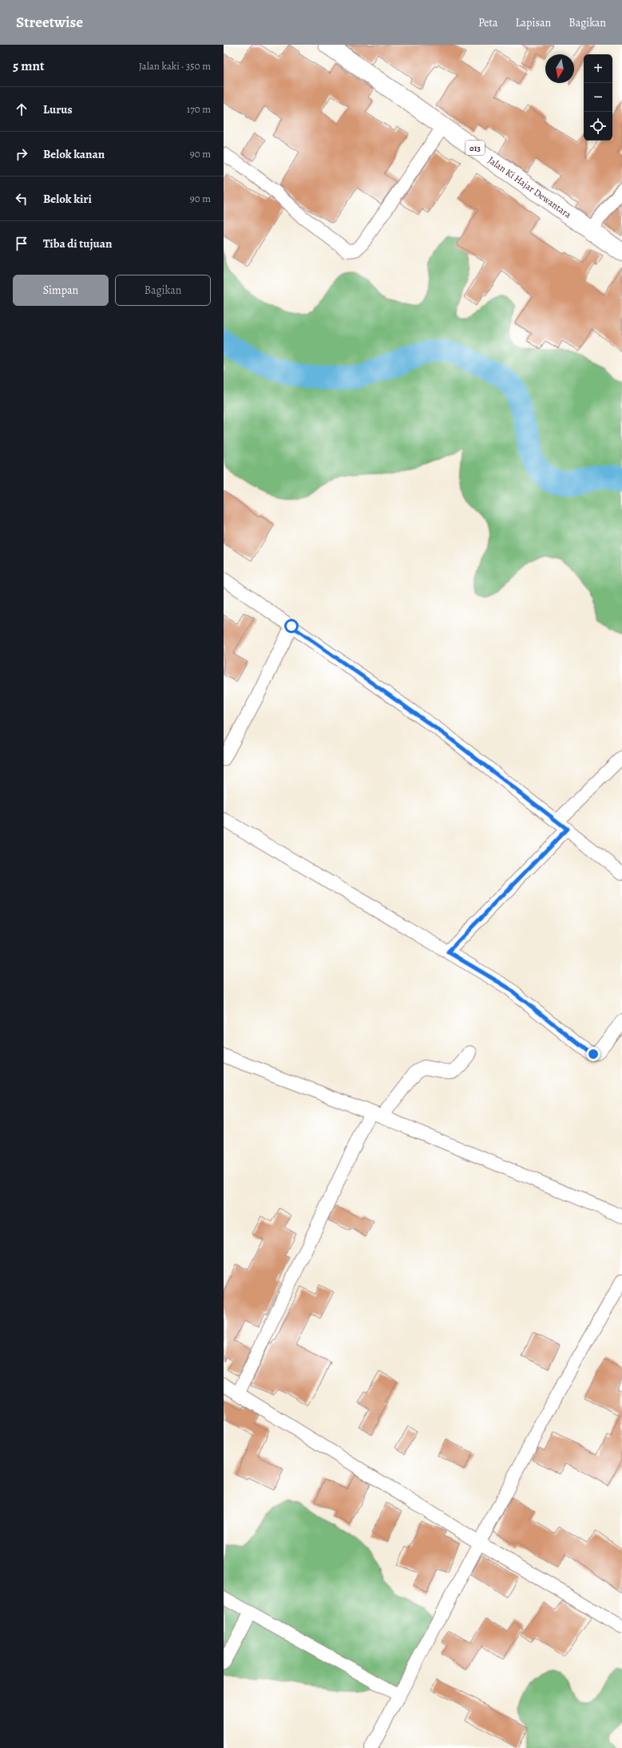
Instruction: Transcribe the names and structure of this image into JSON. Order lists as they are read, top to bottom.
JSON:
{
  "streets": {
    "main road": ["013", "Jalan Ki Hajar Dewantara"]
  },
  "north": "bottom",
  "page": {
    "header": "Streetwise",
    "nav": ["Peta", "Lapisan", "Bagikan"],
    "heading": ["5 mnt", "Jalan kaki · 350 m"],
    "map_buttons": ["+", "−"],
    "list": [
      ["Lurus", "170 m"],
      ["Belok kanan", "90 m"],
      ["Belok kiri", "90 m"],
      "Tiba di tujuan"
    ],
    "buttons": ["Simpan", "Bagikan"]
  }
}
